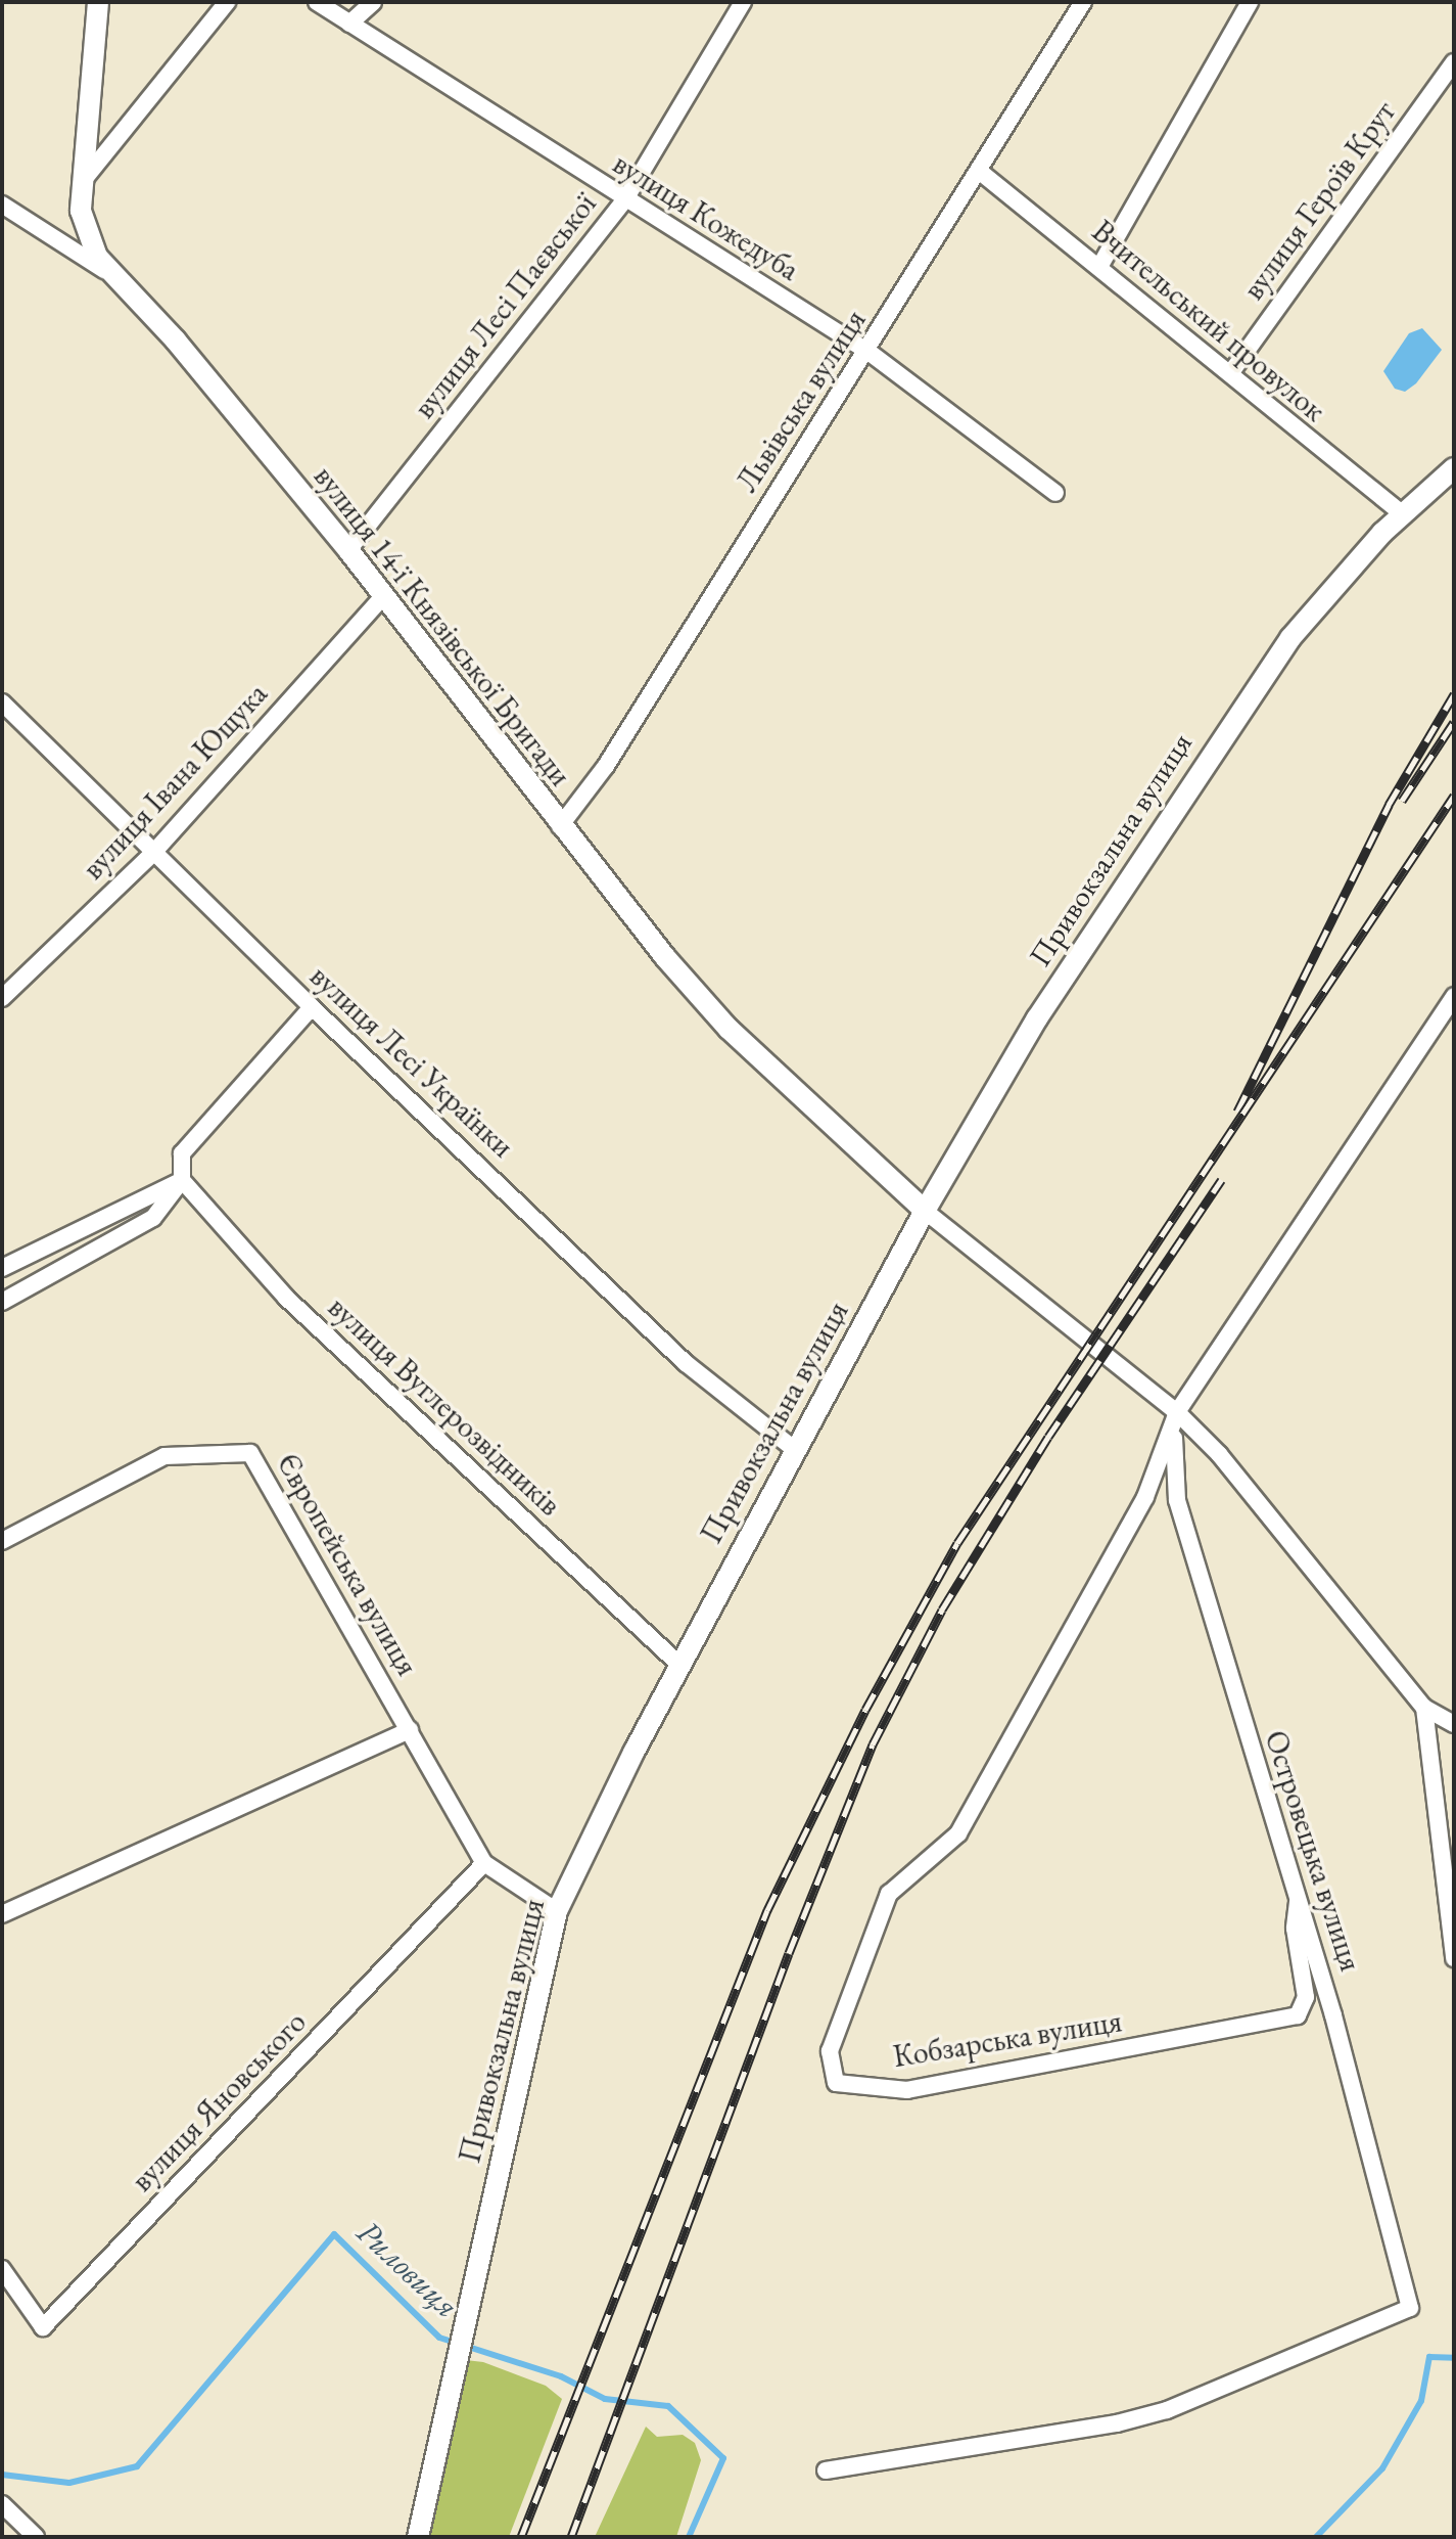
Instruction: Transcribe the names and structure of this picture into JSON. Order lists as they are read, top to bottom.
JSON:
{
  "streets": {
    "street": [
      "вулиця Героїв Крут",
      "вулиця Кожедуба",
      "вулиця Лесі Паєвської",
      "Вчительський провулок",
      "Львівська вулиця",
      "вулиця 14-ї Князівської Бригади",
      "вулиця Івана Ющука",
      "Привокзальна вулиця",
      "вулиця Лесі Українки",
      "вулиця Вуглерозвідників",
      "Європейська вулиця",
      "Островецька вулиця",
      "Кобзарська вулиця",
      "вулиця Яновського"
    ]
  },
  "crossings": [
    ["вулиця Героїв Крут", "Вчительський провулок"],
    ["вулиця Кожедуба", "вулиця Лесі Паєвської"],
    ["вулиця Кожедуба", "Львівська вулиця"],
    ["вулиця Лесі Паєвської", "вулиця 14-ї Князівської Бригади"],
    ["Вчительський провулок", "Львівська вулиця"],
    ["Вчительський провулок", "Привокзальна вулиця"],
    ["Львівська вулиця", "вулиця 14-ї Князівської Бригади"],
    ["вулиця 14-ї Князівської Бригади", "вулиця Івана Ющука"],
    ["вулиця 14-ї Князівської Бригади", "Привокзальна вулиця"],
    ["вулиця Івана Ющука", "вулиця Лесі Українки"],
    ["Привокзальна вулиця", "вулиця Лесі Українки"],
    ["Привокзальна вулиця", "вулиця Вуглерозвідників"],
    ["Привокзальна вулиця", "Європейська вулиця"],
    ["Європейська вулиця", "вулиця Яновського"],
    ["Островецька вулиця", "Кобзарська вулиця"]
  ],
  "water": ["Риловиця"]
}
